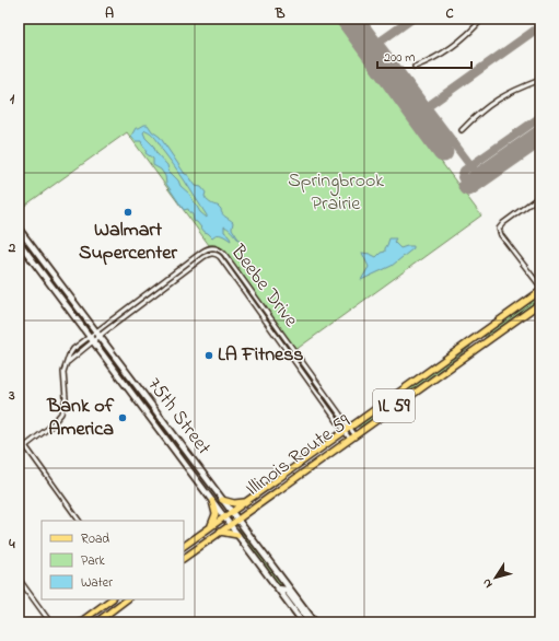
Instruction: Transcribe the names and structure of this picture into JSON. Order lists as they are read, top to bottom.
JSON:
{
  "streets": {
    "main road": ["IL 59", "75th Street", "Illinois Route 59"],
    "street": ["Beebe Drive"]
  },
  "crossings": [
    ["Beebe Drive", "75th Street"],
    ["Beebe Drive", "Illinois Route 59"],
    ["75th Street", "Illinois Route 59"]
  ],
  "parks": ["Springbrook Prairie"],
  "places": ["Walmart Supercenter", "LA Fitness", "Bank of America"],
  "legend": ["Road", "Park", "Water"],
  "scale_bar": "200 m",
  "north": "bottom left",
  "grid": {
    "columns": ["A", "B", "C"],
    "rows": [
      "1",
      "2",
      "3",
      "4"
    ]
  }
}
